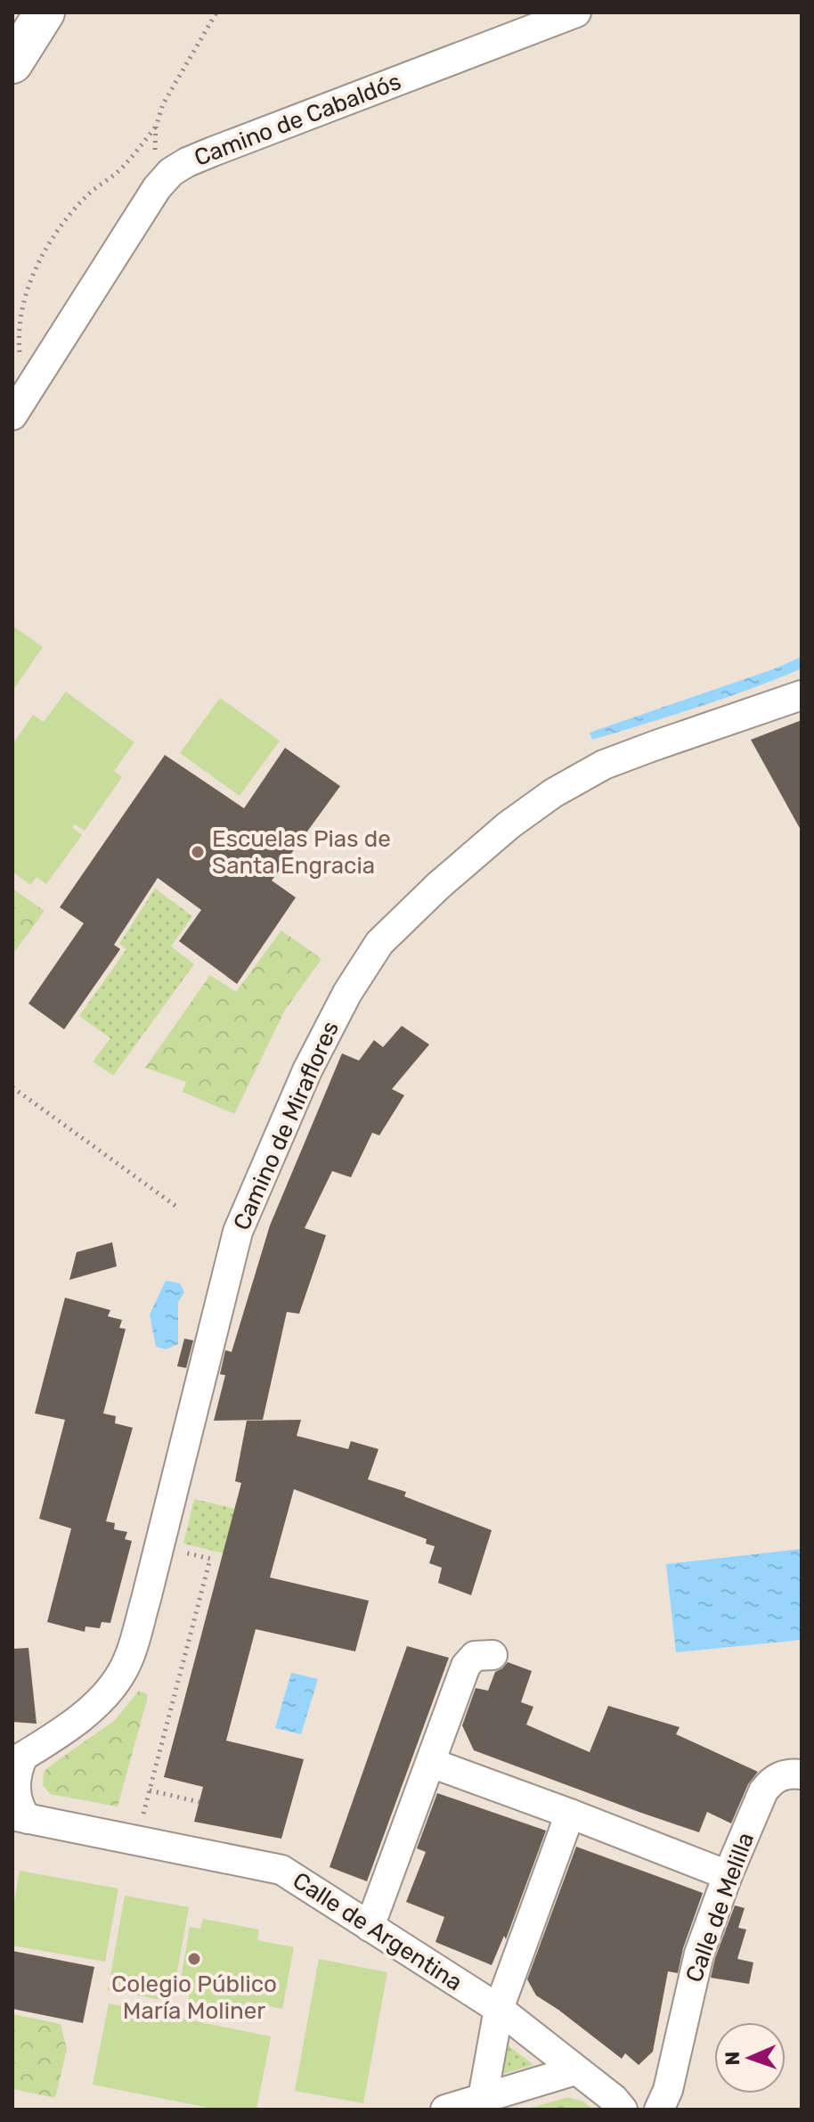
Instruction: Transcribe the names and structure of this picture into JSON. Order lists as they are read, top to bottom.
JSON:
{
  "streets": {
    "street": [
      "Camino de Cabaldós",
      "Camino de Miraflores",
      "Calle de Melilla",
      "Calle de Argentina"
    ]
  },
  "crossings": [
    ["Camino de Miraflores", "Calle de Argentina"]
  ],
  "places": ["Escuelas Pias de Santa Engracia", "Colegio Público María Moliner"],
  "north": "left"
}
